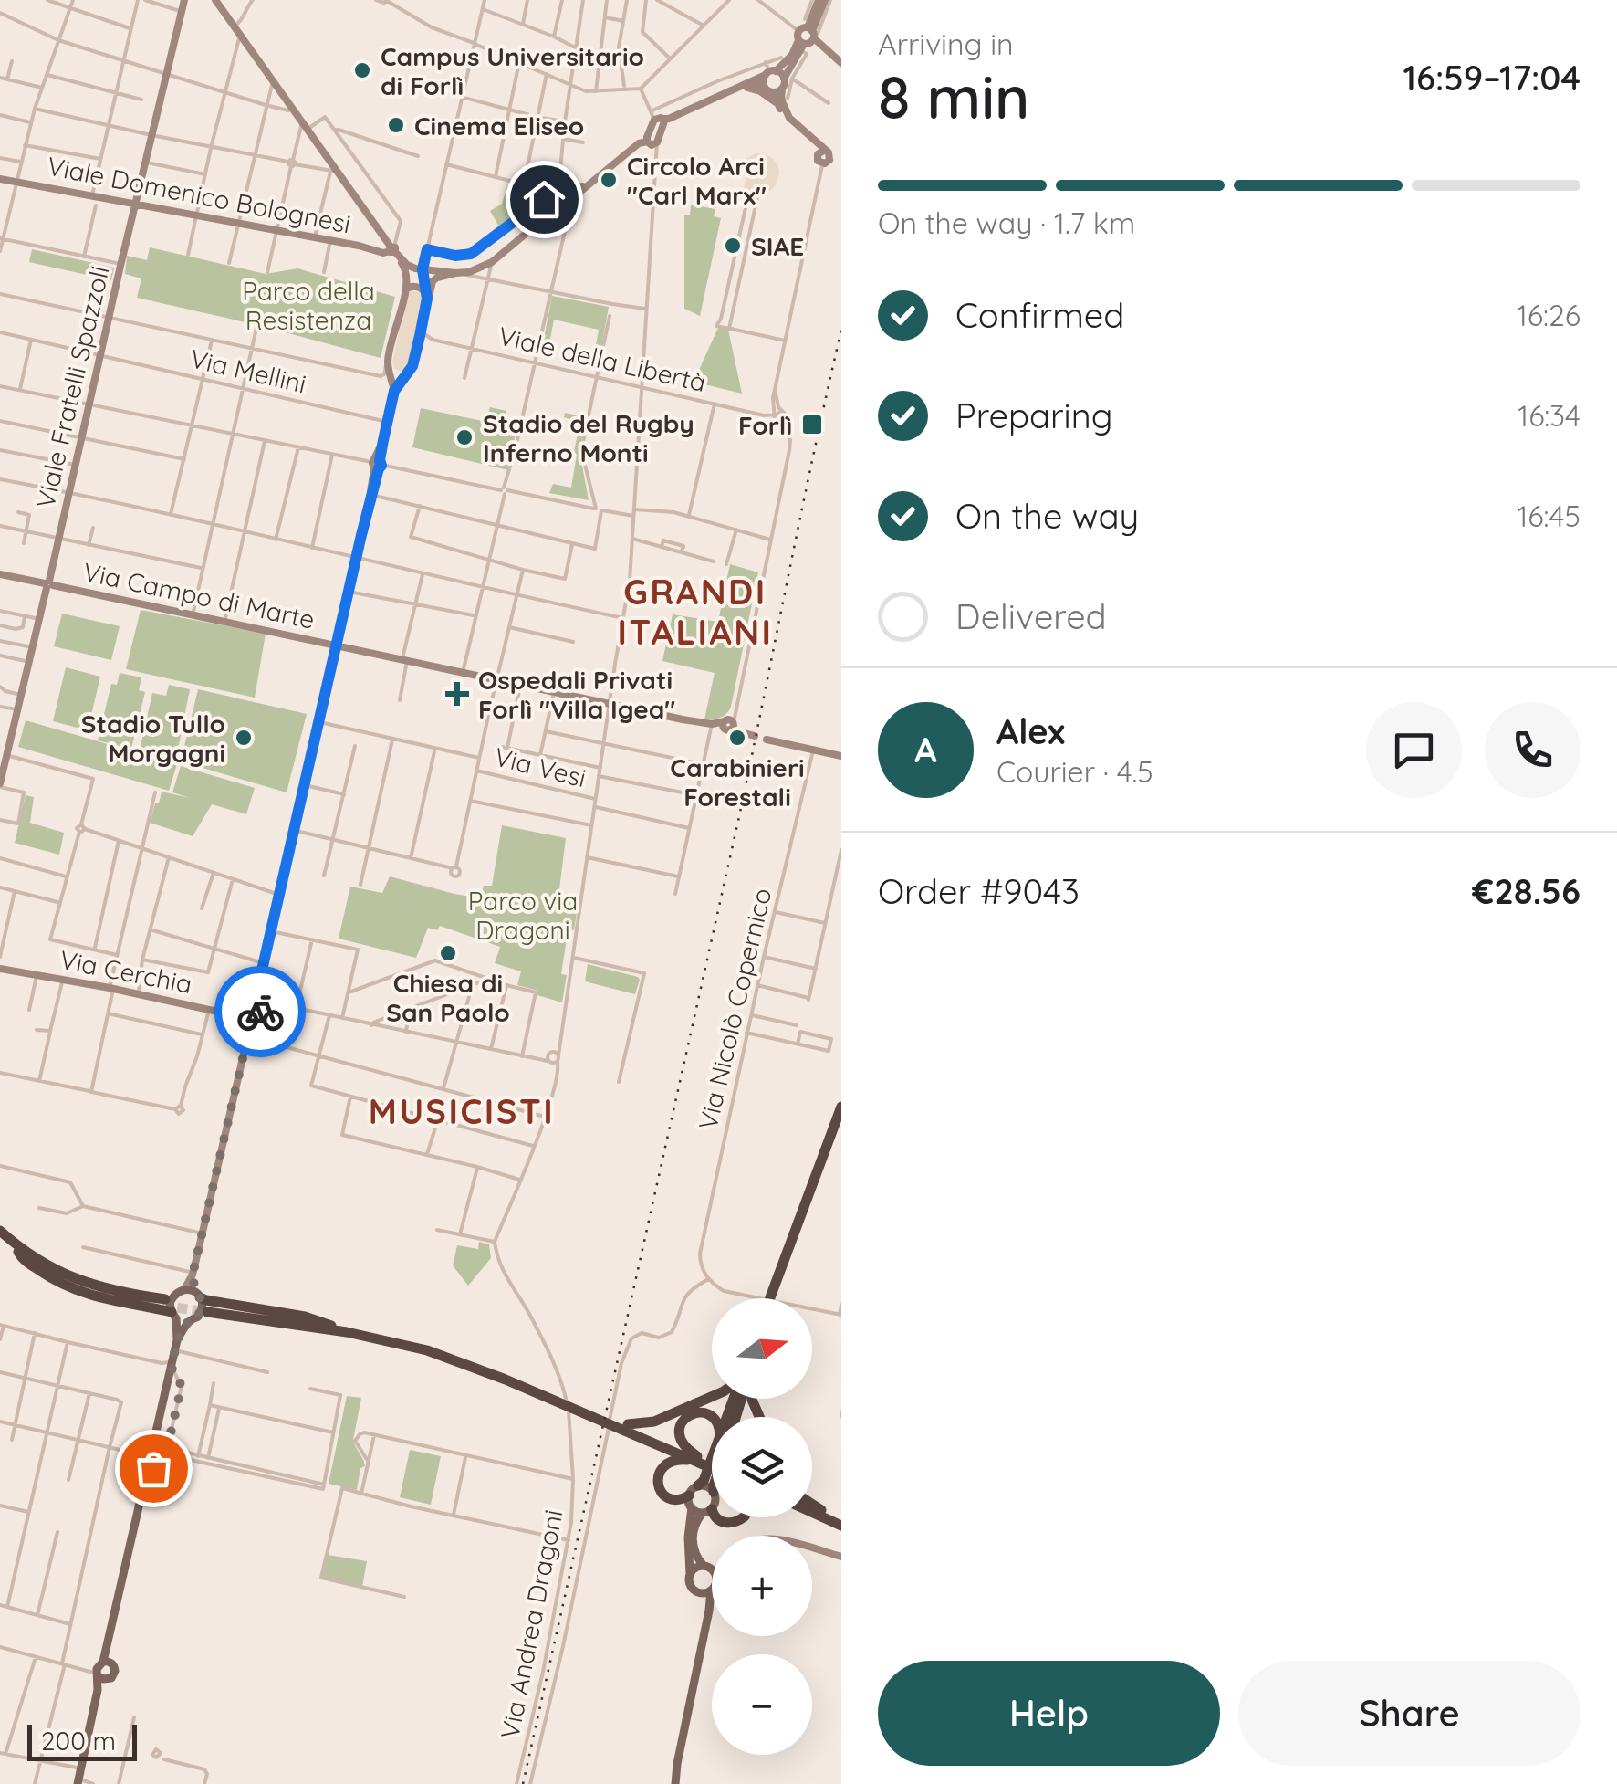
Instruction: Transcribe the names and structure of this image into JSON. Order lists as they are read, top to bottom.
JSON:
{
  "streets": {
    "main road": [
      "Viale Domenico Bolognesi",
      "Viale Fratelli Spazzoli",
      "Via Campo di Marte",
      "Via Cerchia"
    ],
    "street": [
      "Viale della Libertà",
      "Via Mellini",
      "Via Vesi",
      "Via Nicolò Copernico",
      "Via Andrea Dragoni"
    ]
  },
  "crossings": [
    ["Viale Domenico Bolognesi", "Viale Fratelli Spazzoli"],
    ["Via Mellini", "Viale Fratelli Spazzoli"],
    ["Viale Fratelli Spazzoli", "Via Campo di Marte"]
  ],
  "districts": ["GRANDI ITALIANI", "MUSICISTI"],
  "parks": ["Parco della Resistenza", "Parco via Dragoni"],
  "places": {
    "other": [
      "Campus Universitario di Forlì",
      "Cinema Eliseo",
      "Circolo Arci \"Carl Marx\"",
      "SIAE",
      "Stadio del Rugby Inferno Monti",
      "Stadio Tullo Morgagni",
      "Carabinieri Forestali",
      "Chiesa di San Paolo"
    ],
    "transit": ["Forlì"],
    "health": ["Ospedali Privati Forlì \"Villa Igea\""]
  },
  "scale_bar": "200 m",
  "north": "right",
  "page": {
    "heading": ["8 min", "Arriving in", "16:59–17:04"],
    "panel": [
      "Alex",
      "Courier · 4.5",
      "Order #9043",
      "€28.56"
    ],
    "bar": "On the way · 1.7 km",
    "list": [
      ["Confirmed", "16:26"],
      ["Preparing", "16:34"],
      ["On the way", "16:45"],
      "Delivered"
    ],
    "round": "A",
    "map_buttons": ["+", "−"],
    "buttons": ["Help", "Share"],
    "scale": "200 m"
  }
}
